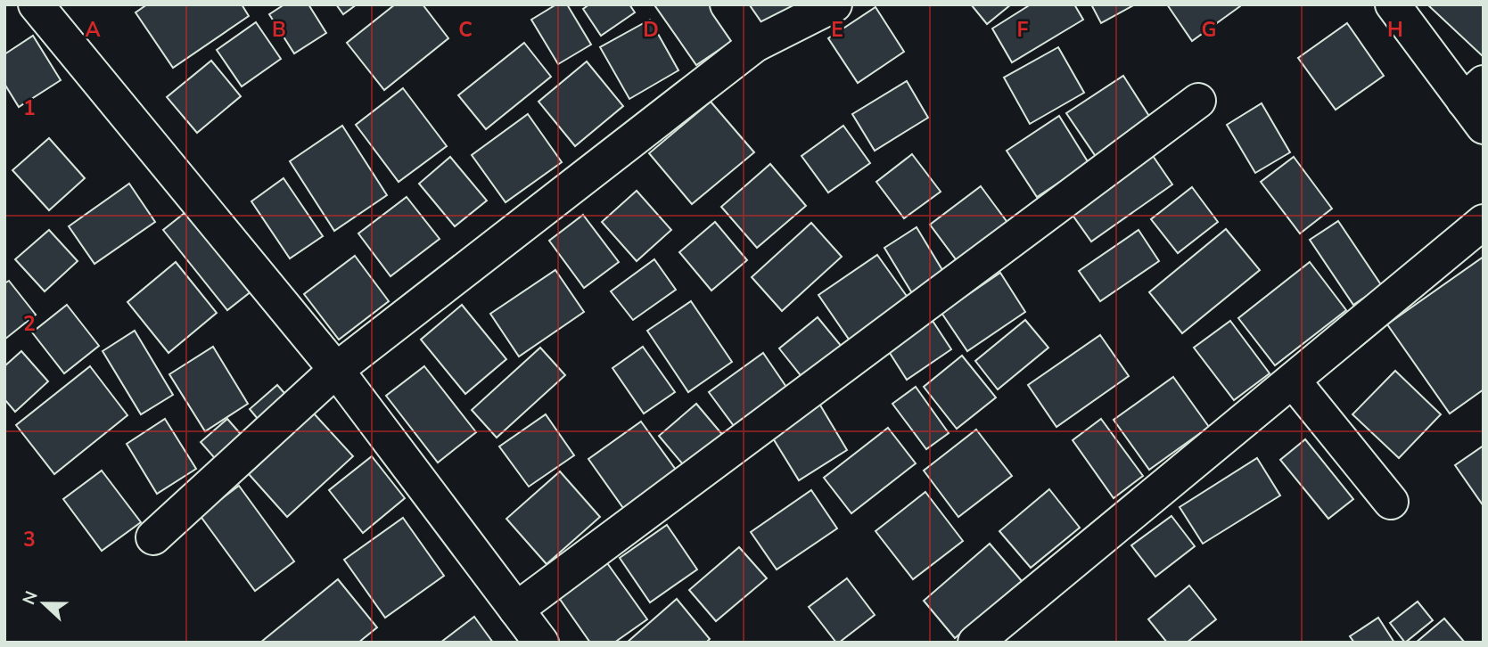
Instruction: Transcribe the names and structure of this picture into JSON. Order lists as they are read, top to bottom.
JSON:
{
  "north": "left",
  "grid": {
    "columns": [
      "A",
      "B",
      "C",
      "D",
      "E",
      "F",
      "G",
      "H"
    ],
    "rows": ["1", "2", "3"]
  }
}
